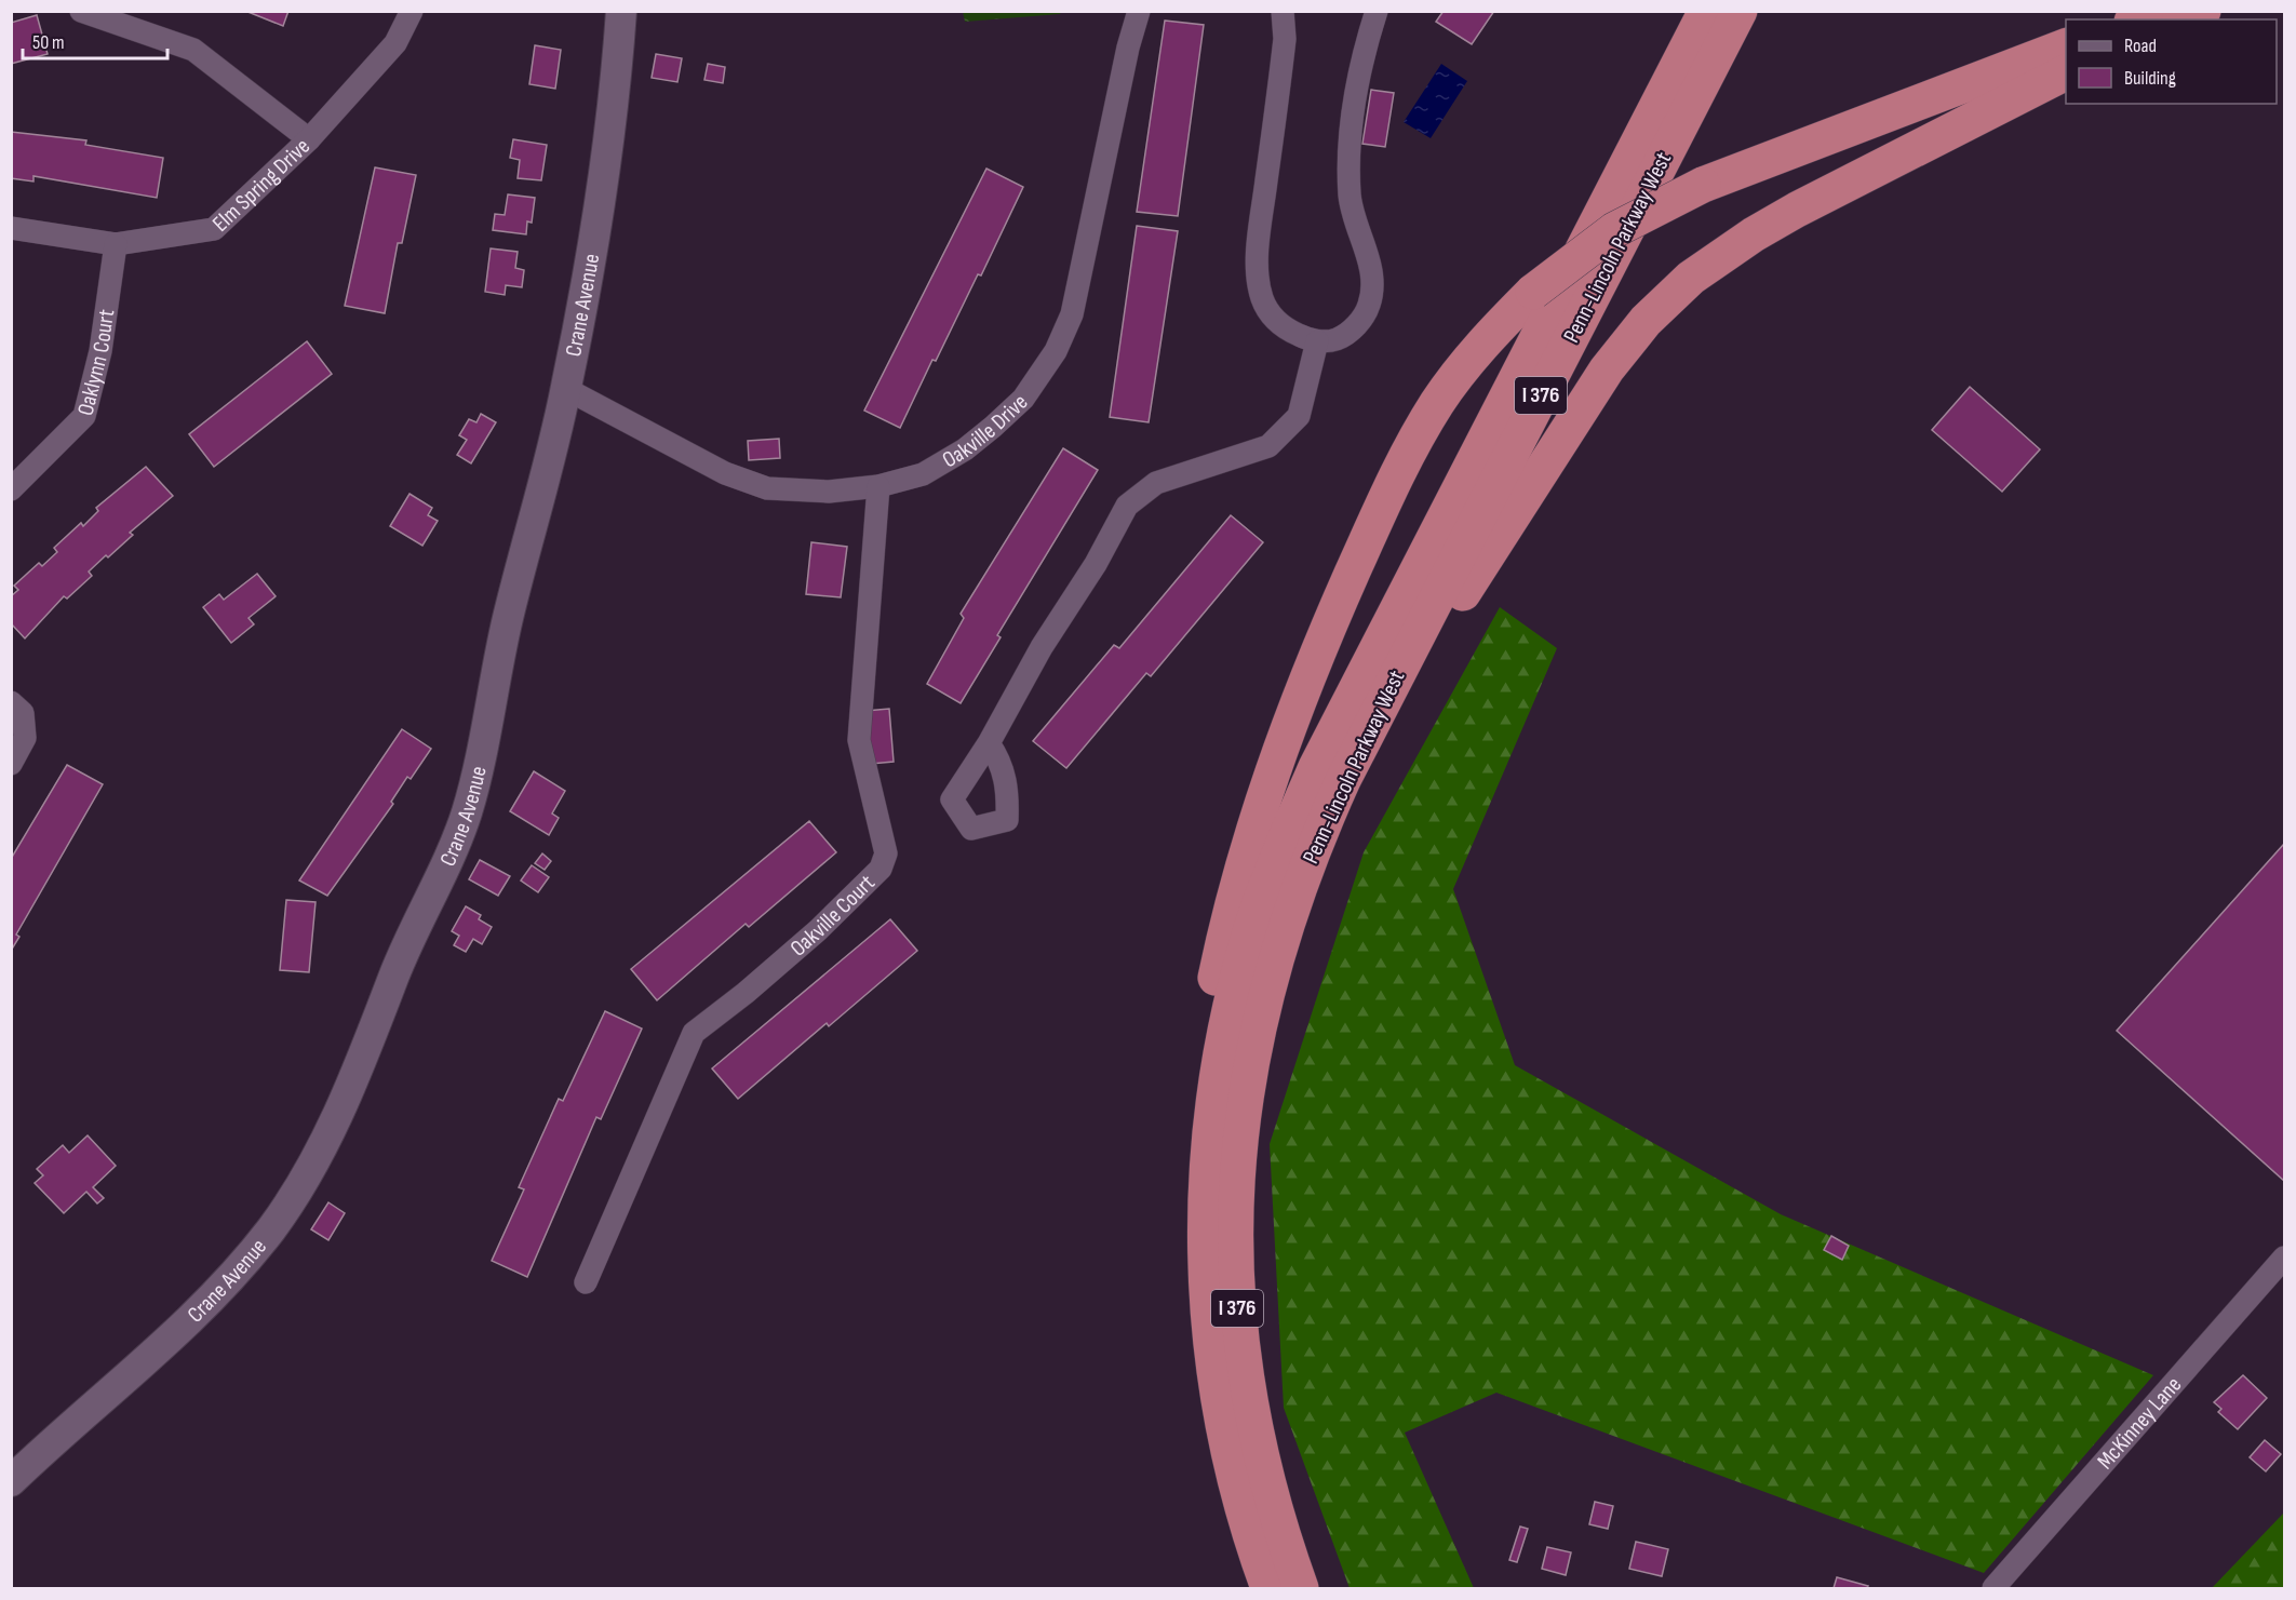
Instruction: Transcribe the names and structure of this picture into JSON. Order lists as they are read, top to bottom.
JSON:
{
  "streets": {
    "highway": ["Penn-Lincoln Parkway West", "I 376"],
    "street": [
      "Elm Spring Drive",
      "Crane Avenue",
      "Oaklynn Court",
      "Oakville Drive",
      "Oakville Court",
      "McKinney Lane"
    ]
  },
  "crossings": [
    ["Elm Spring Drive", "Oaklynn Court"],
    ["Crane Avenue", "Oakville Drive"],
    ["Oakville Drive", "Oakville Court"]
  ],
  "legend": ["Road", "Building"],
  "scale_bar": "50 m"
}
